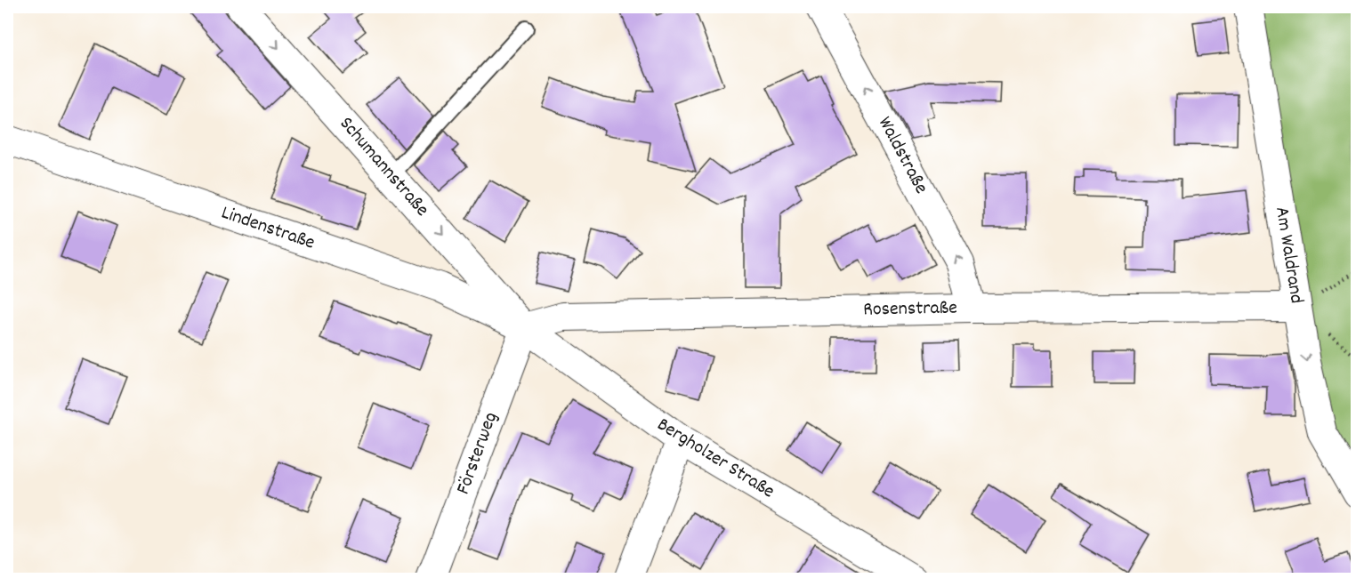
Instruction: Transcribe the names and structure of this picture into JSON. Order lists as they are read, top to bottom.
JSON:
{
  "streets": {
    "street": [
      "Waldstraße",
      "Schumannstraße",
      "Lindenstraße",
      "Am Waldrand",
      "Rosenstraße",
      "Försterweg",
      "Bergholzer Straße"
    ]
  },
  "crossings": [
    ["Waldstraße", "Rosenstraße"],
    ["Schumannstraße", "Lindenstraße"],
    ["Schumannstraße", "Rosenstraße"],
    ["Schumannstraße", "Försterweg"],
    ["Schumannstraße", "Bergholzer Straße"],
    ["Lindenstraße", "Rosenstraße"],
    ["Lindenstraße", "Försterweg"],
    ["Lindenstraße", "Bergholzer Straße"],
    ["Am Waldrand", "Rosenstraße"],
    ["Rosenstraße", "Försterweg"],
    ["Rosenstraße", "Bergholzer Straße"],
    ["Försterweg", "Bergholzer Straße"]
  ],
  "one_way": ["Waldstraße", "Schumannstraße", "Am Waldrand"]
}
